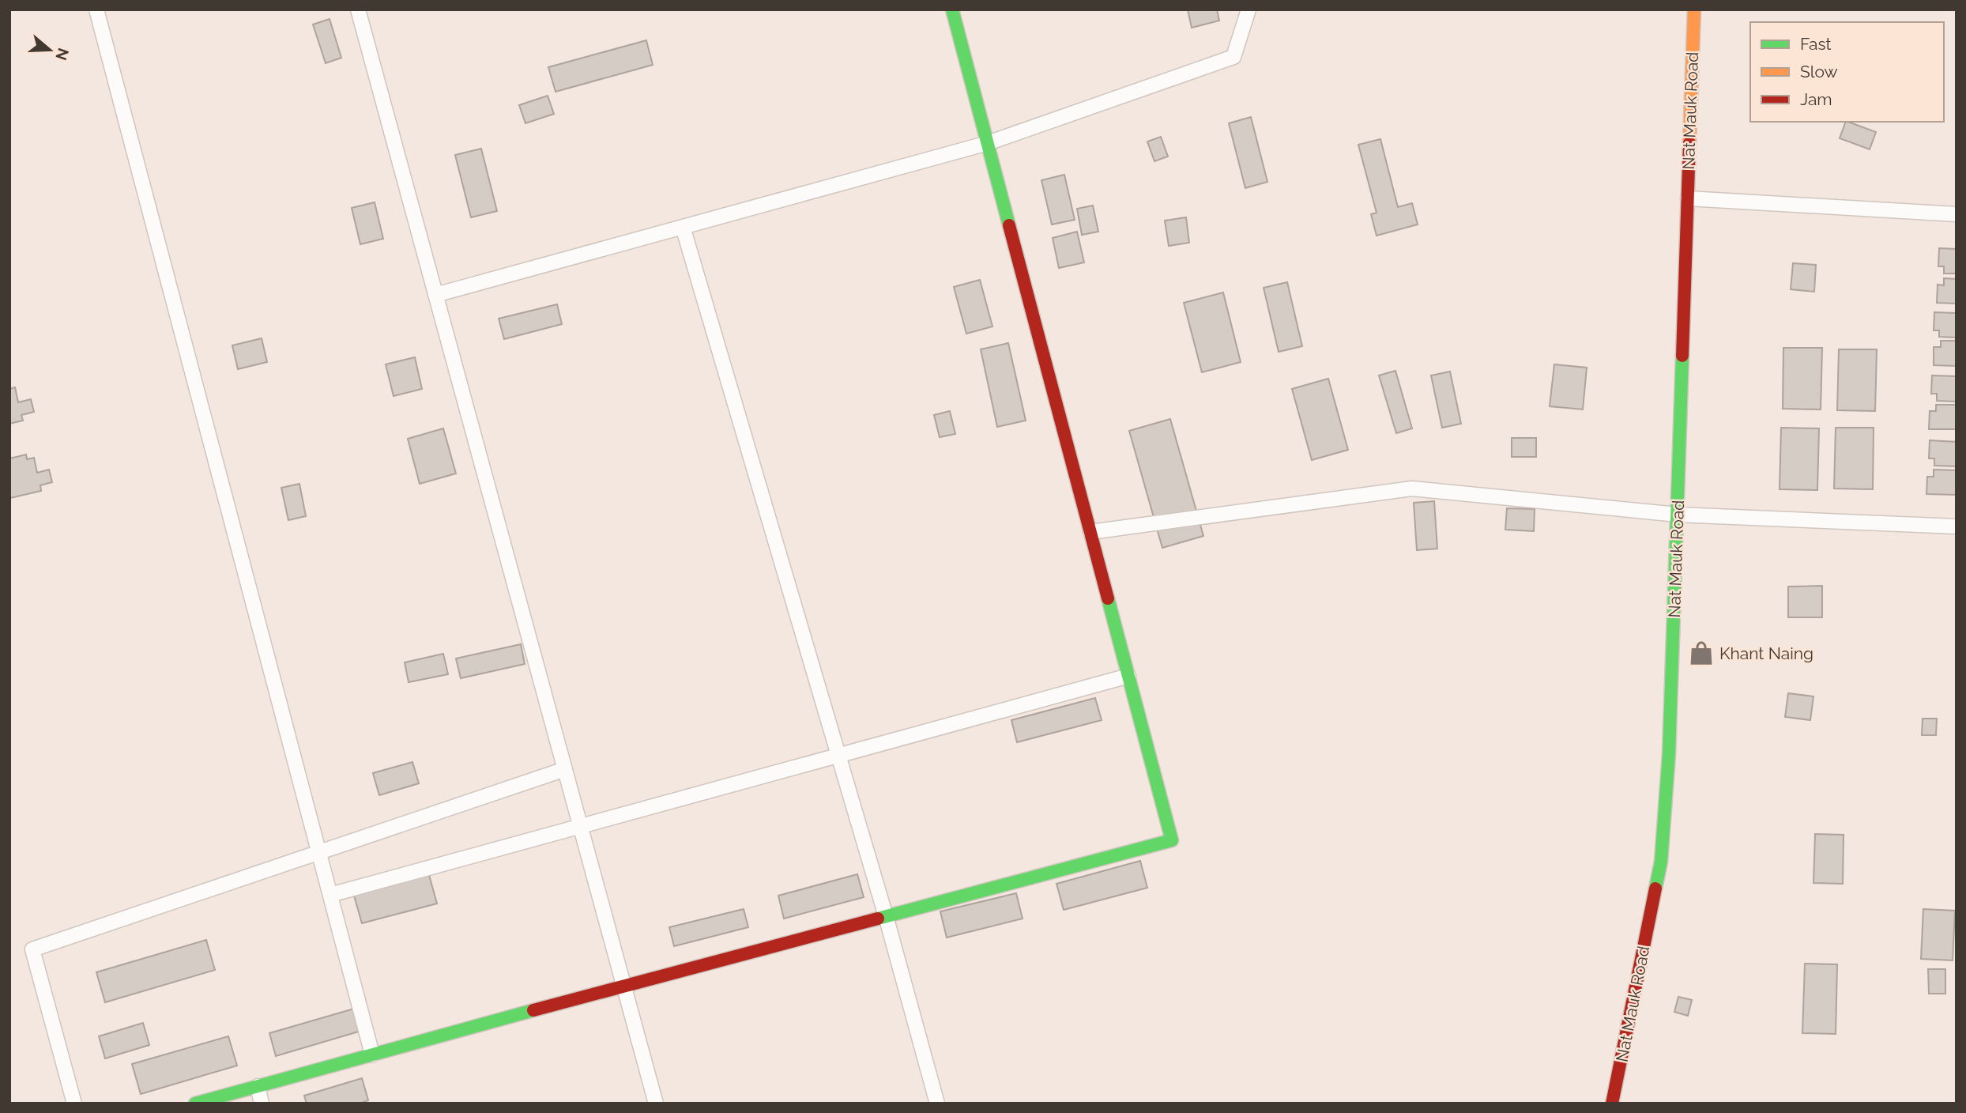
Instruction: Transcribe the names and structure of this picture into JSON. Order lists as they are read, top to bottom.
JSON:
{
  "streets": {
    "main road": ["Nat Mauk Road"]
  },
  "places": {
    "shop": ["Khant Naing"]
  },
  "legend": ["Fast", "Slow", "Jam"],
  "north": "right"
}
